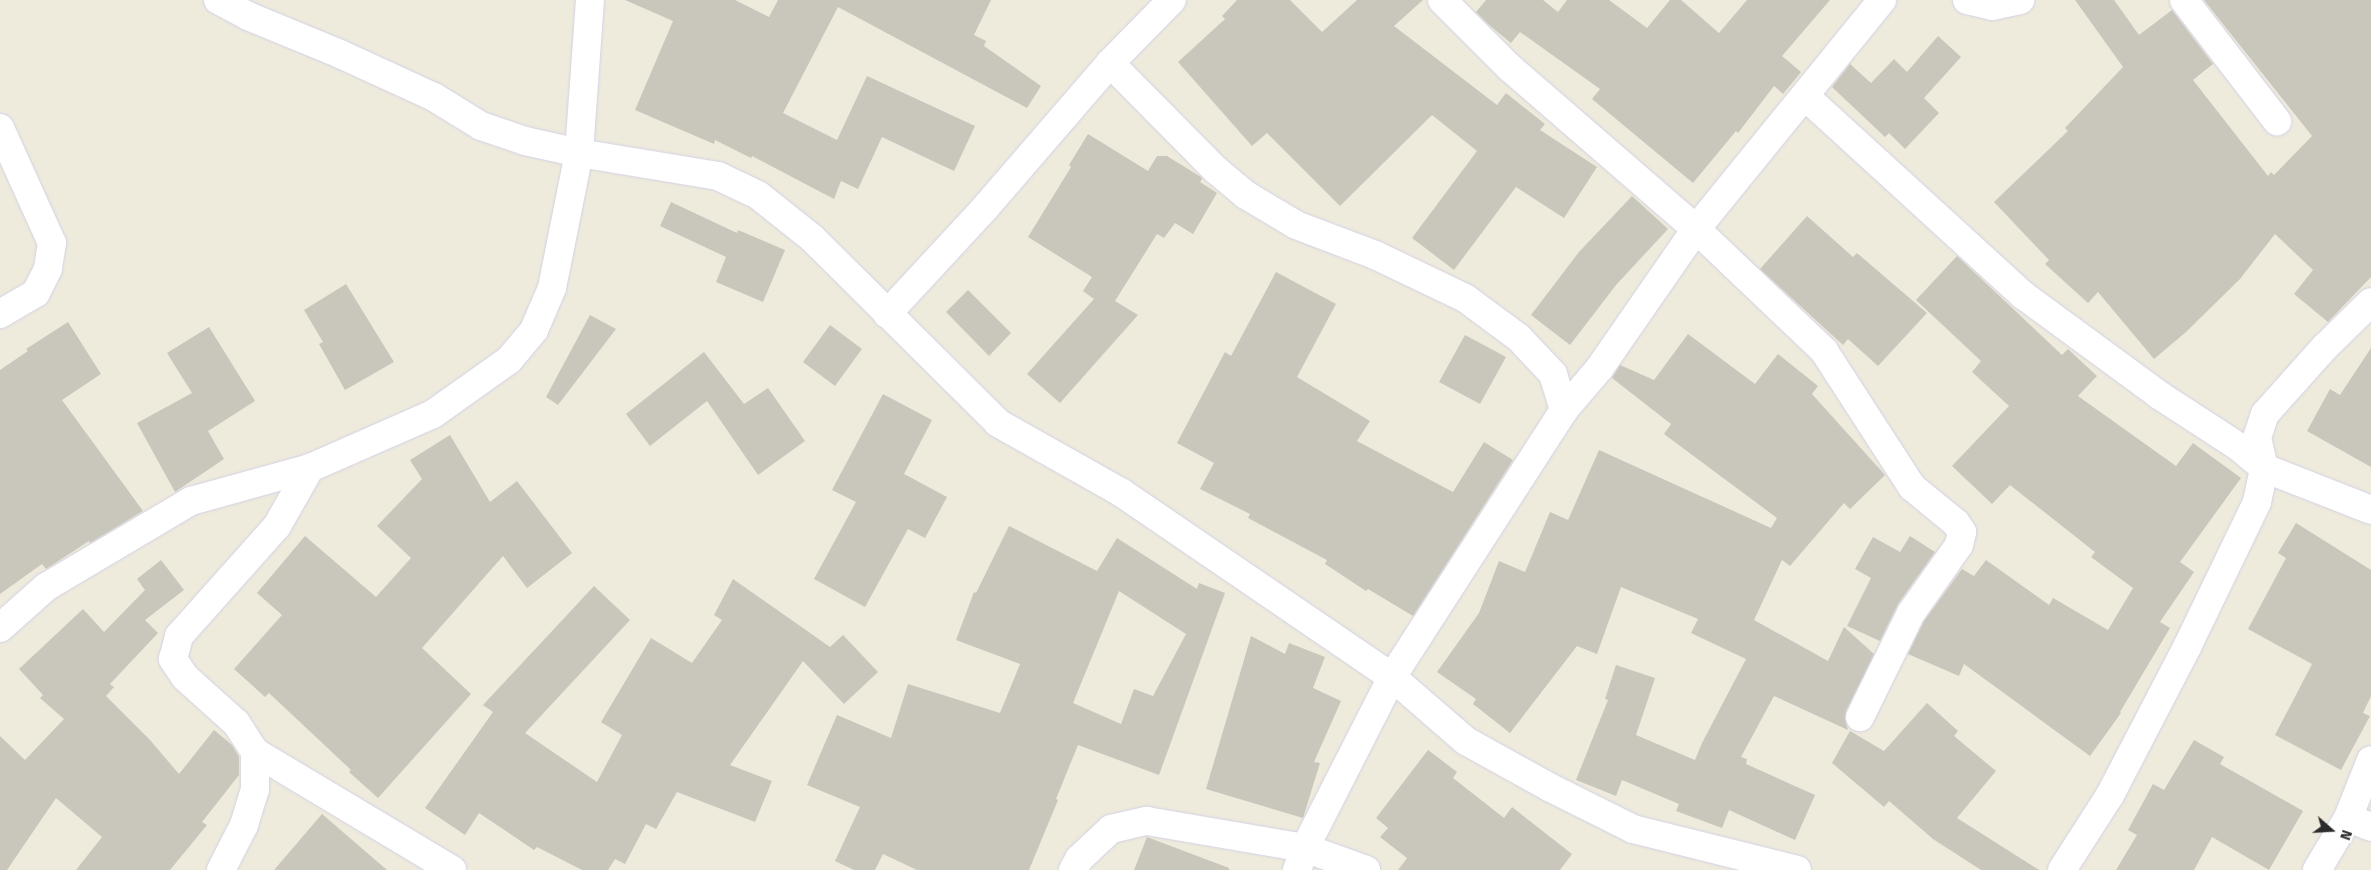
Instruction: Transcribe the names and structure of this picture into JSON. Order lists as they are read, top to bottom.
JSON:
{
  "north": "right"
}
